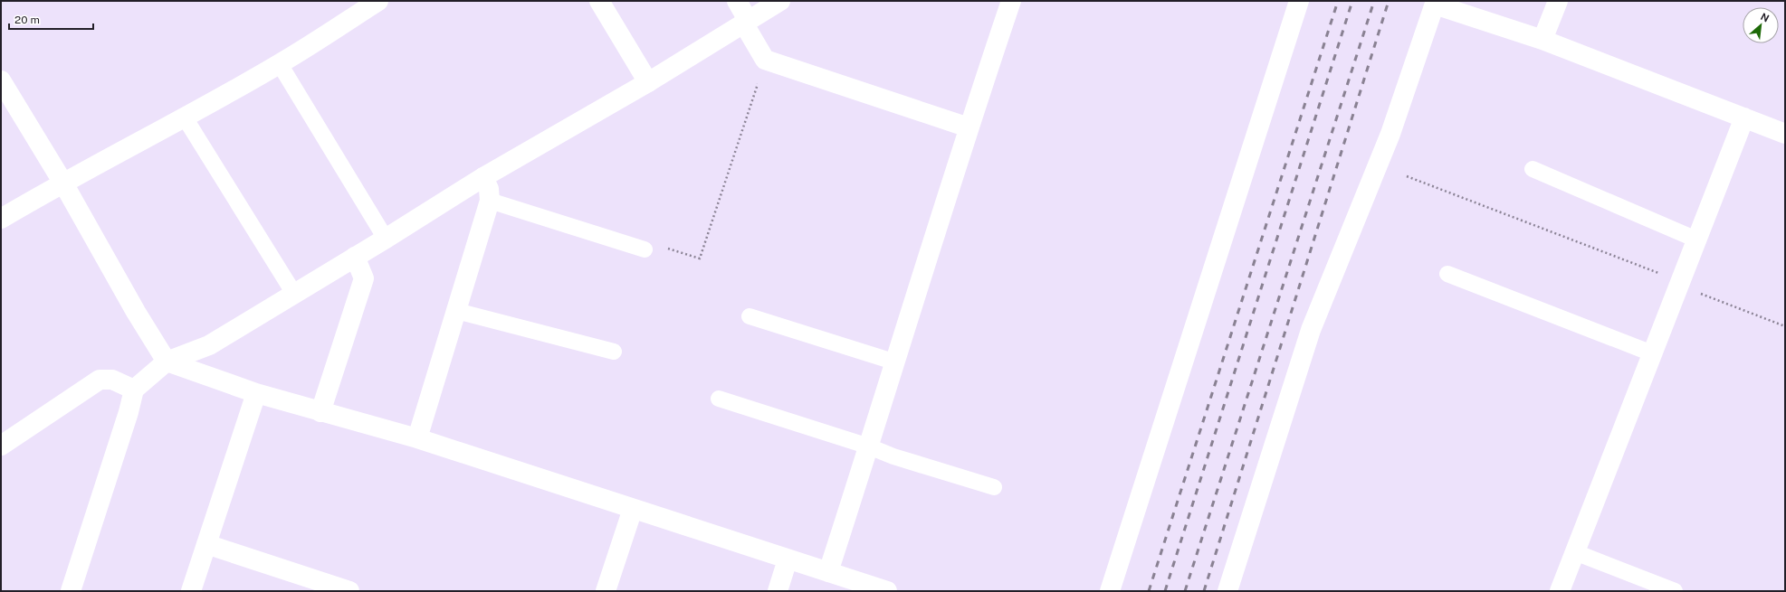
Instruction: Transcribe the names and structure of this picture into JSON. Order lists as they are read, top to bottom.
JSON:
{
  "scale_bar": "20 m",
  "north": "top right"
}
